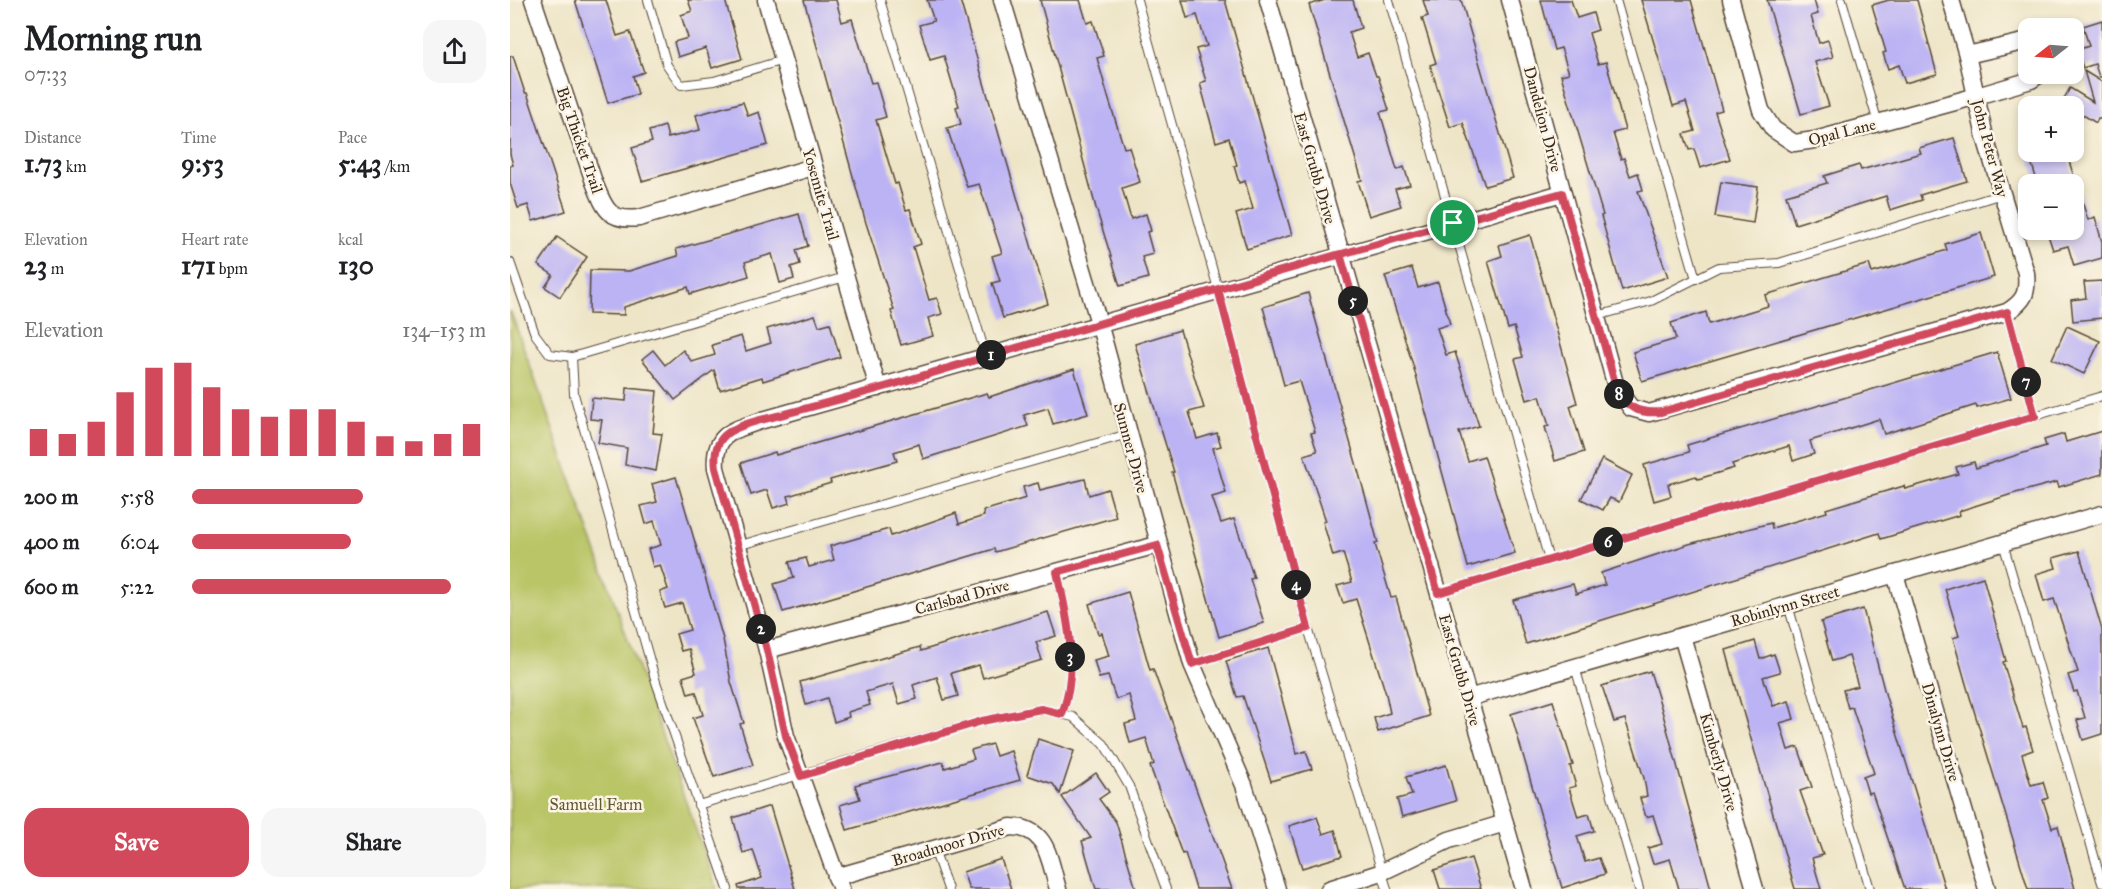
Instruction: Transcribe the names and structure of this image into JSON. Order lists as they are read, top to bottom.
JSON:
{
  "streets": {
    "street": [
      "Dandelion Drive",
      "Opal Lane",
      "Big Thicket Trail",
      "John Peter Way",
      "East Grubb Drive",
      "Yosemite Trail",
      "Sumner Drive",
      "Carlsbad Drive",
      "Robinlynn Street",
      "Dinalynn Drive",
      "Kimberly Drive",
      "Broadmoor Drive"
    ]
  },
  "crossings": [
    ["Dandelion Drive", "John Peter Way"],
    ["Opal Lane", "John Peter Way"],
    ["Big Thicket Trail", "Yosemite Trail"],
    ["East Grubb Drive", "Robinlynn Street"],
    ["Sumner Drive", "Carlsbad Drive"],
    ["Robinlynn Street", "Dinalynn Drive"],
    ["Robinlynn Street", "Kimberly Drive"]
  ],
  "parks": ["Samuell Farm"],
  "north": "left",
  "page": {
    "heading": ["Morning run", "07:33"],
    "map_buttons": ["+", "−"],
    "stats": [
      ["Distance", "1.73 km"],
      ["Time", "9:53"],
      ["Pace", "5:43 /km"],
      ["Elevation", "23 m"],
      ["Heart rate", "171 bpm"],
      ["kcal", "130"]
    ],
    "pins": [
      "5",
      "1",
      "7",
      "8",
      "6",
      "4",
      "2",
      "3"
    ],
    "chart": ["Elevation", "134–153 m"],
    "list": [
      {
        "name": "200 m",
        "note": "5:58"
      },
      {
        "name": "400 m",
        "note": "6:04"
      },
      {
        "name": "600 m",
        "note": "5:22"
      }
    ],
    "buttons": ["Save", "Share"]
  }
}
